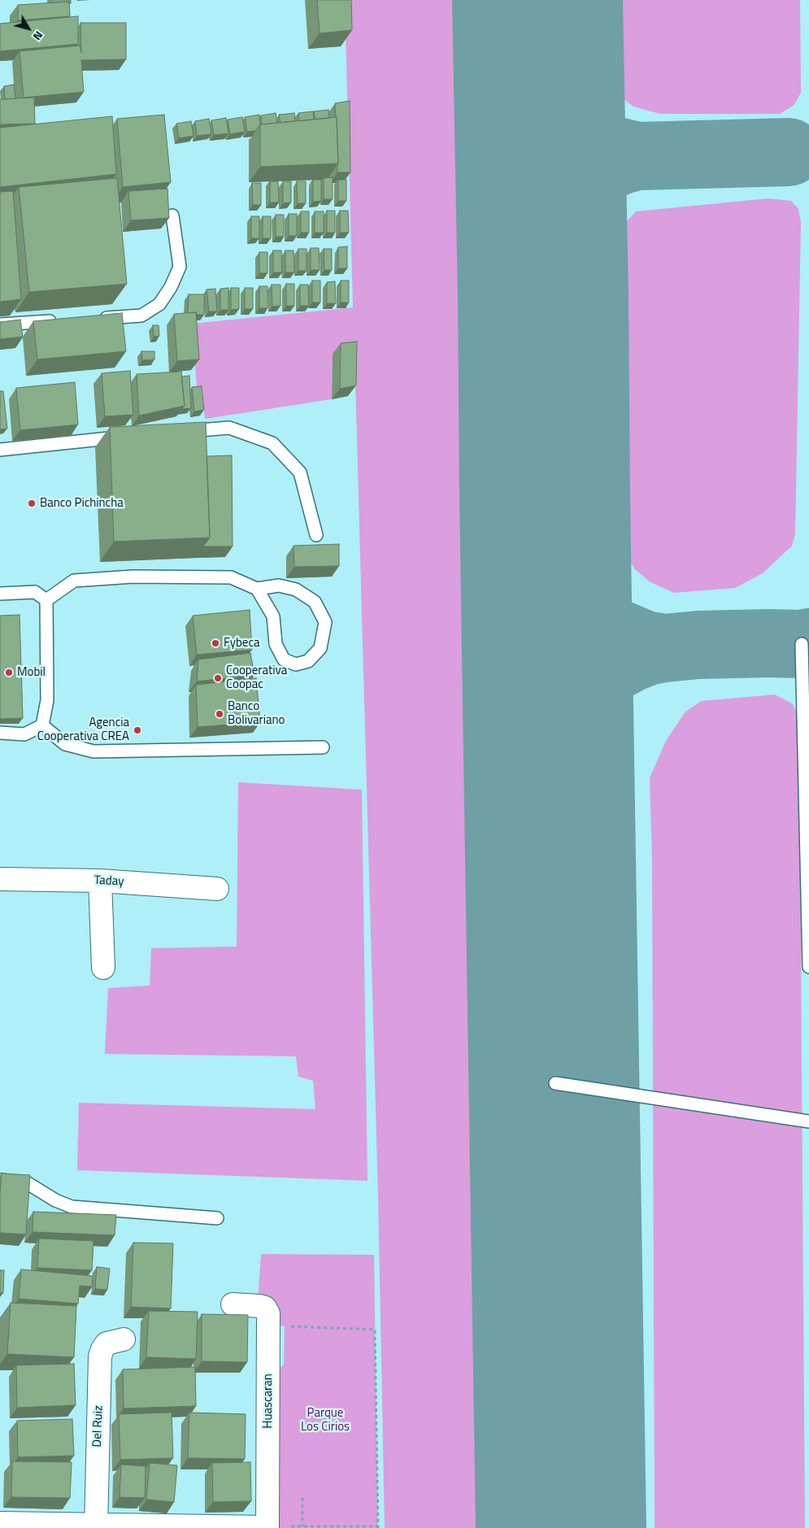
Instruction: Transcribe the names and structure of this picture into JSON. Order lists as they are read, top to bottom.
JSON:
{
  "streets": {
    "street": ["Taday", "Huascaran", "Del Ruiz"]
  },
  "parks": ["Parque Los Cirios"],
  "places": [
    "Banco Pichincha",
    "Fybeca",
    "Mobil",
    "Cooperativa Coopac",
    "Banco Bolivariano",
    "Agencia Cooperativa CREA"
  ],
  "north": "bottom right"
}
